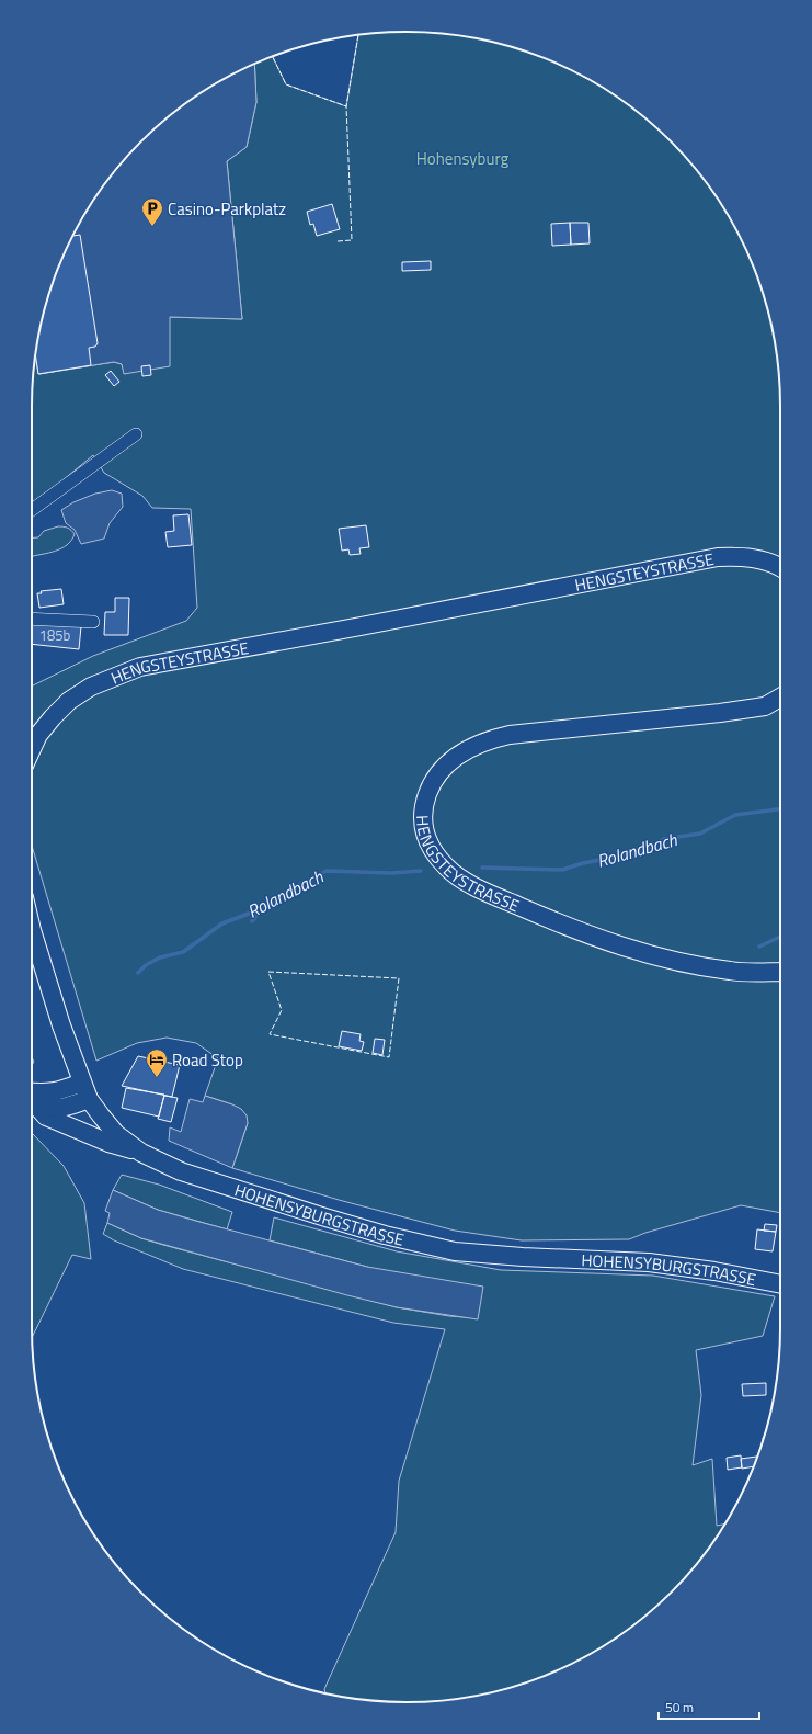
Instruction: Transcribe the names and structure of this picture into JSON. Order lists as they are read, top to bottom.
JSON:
{
  "streets": {
    "main road": ["HENGSTEYSTRASSE", "HOHENSYBURGSTRASSE"]
  },
  "water": ["Rolandbach"],
  "parks": ["Hohensyburg"],
  "places": {
    "parking": ["Casino-Parkplatz"],
    "hotel": ["Road Stop"]
  },
  "house_numbers": ["185b"],
  "scale_bar": "50 m"
}
